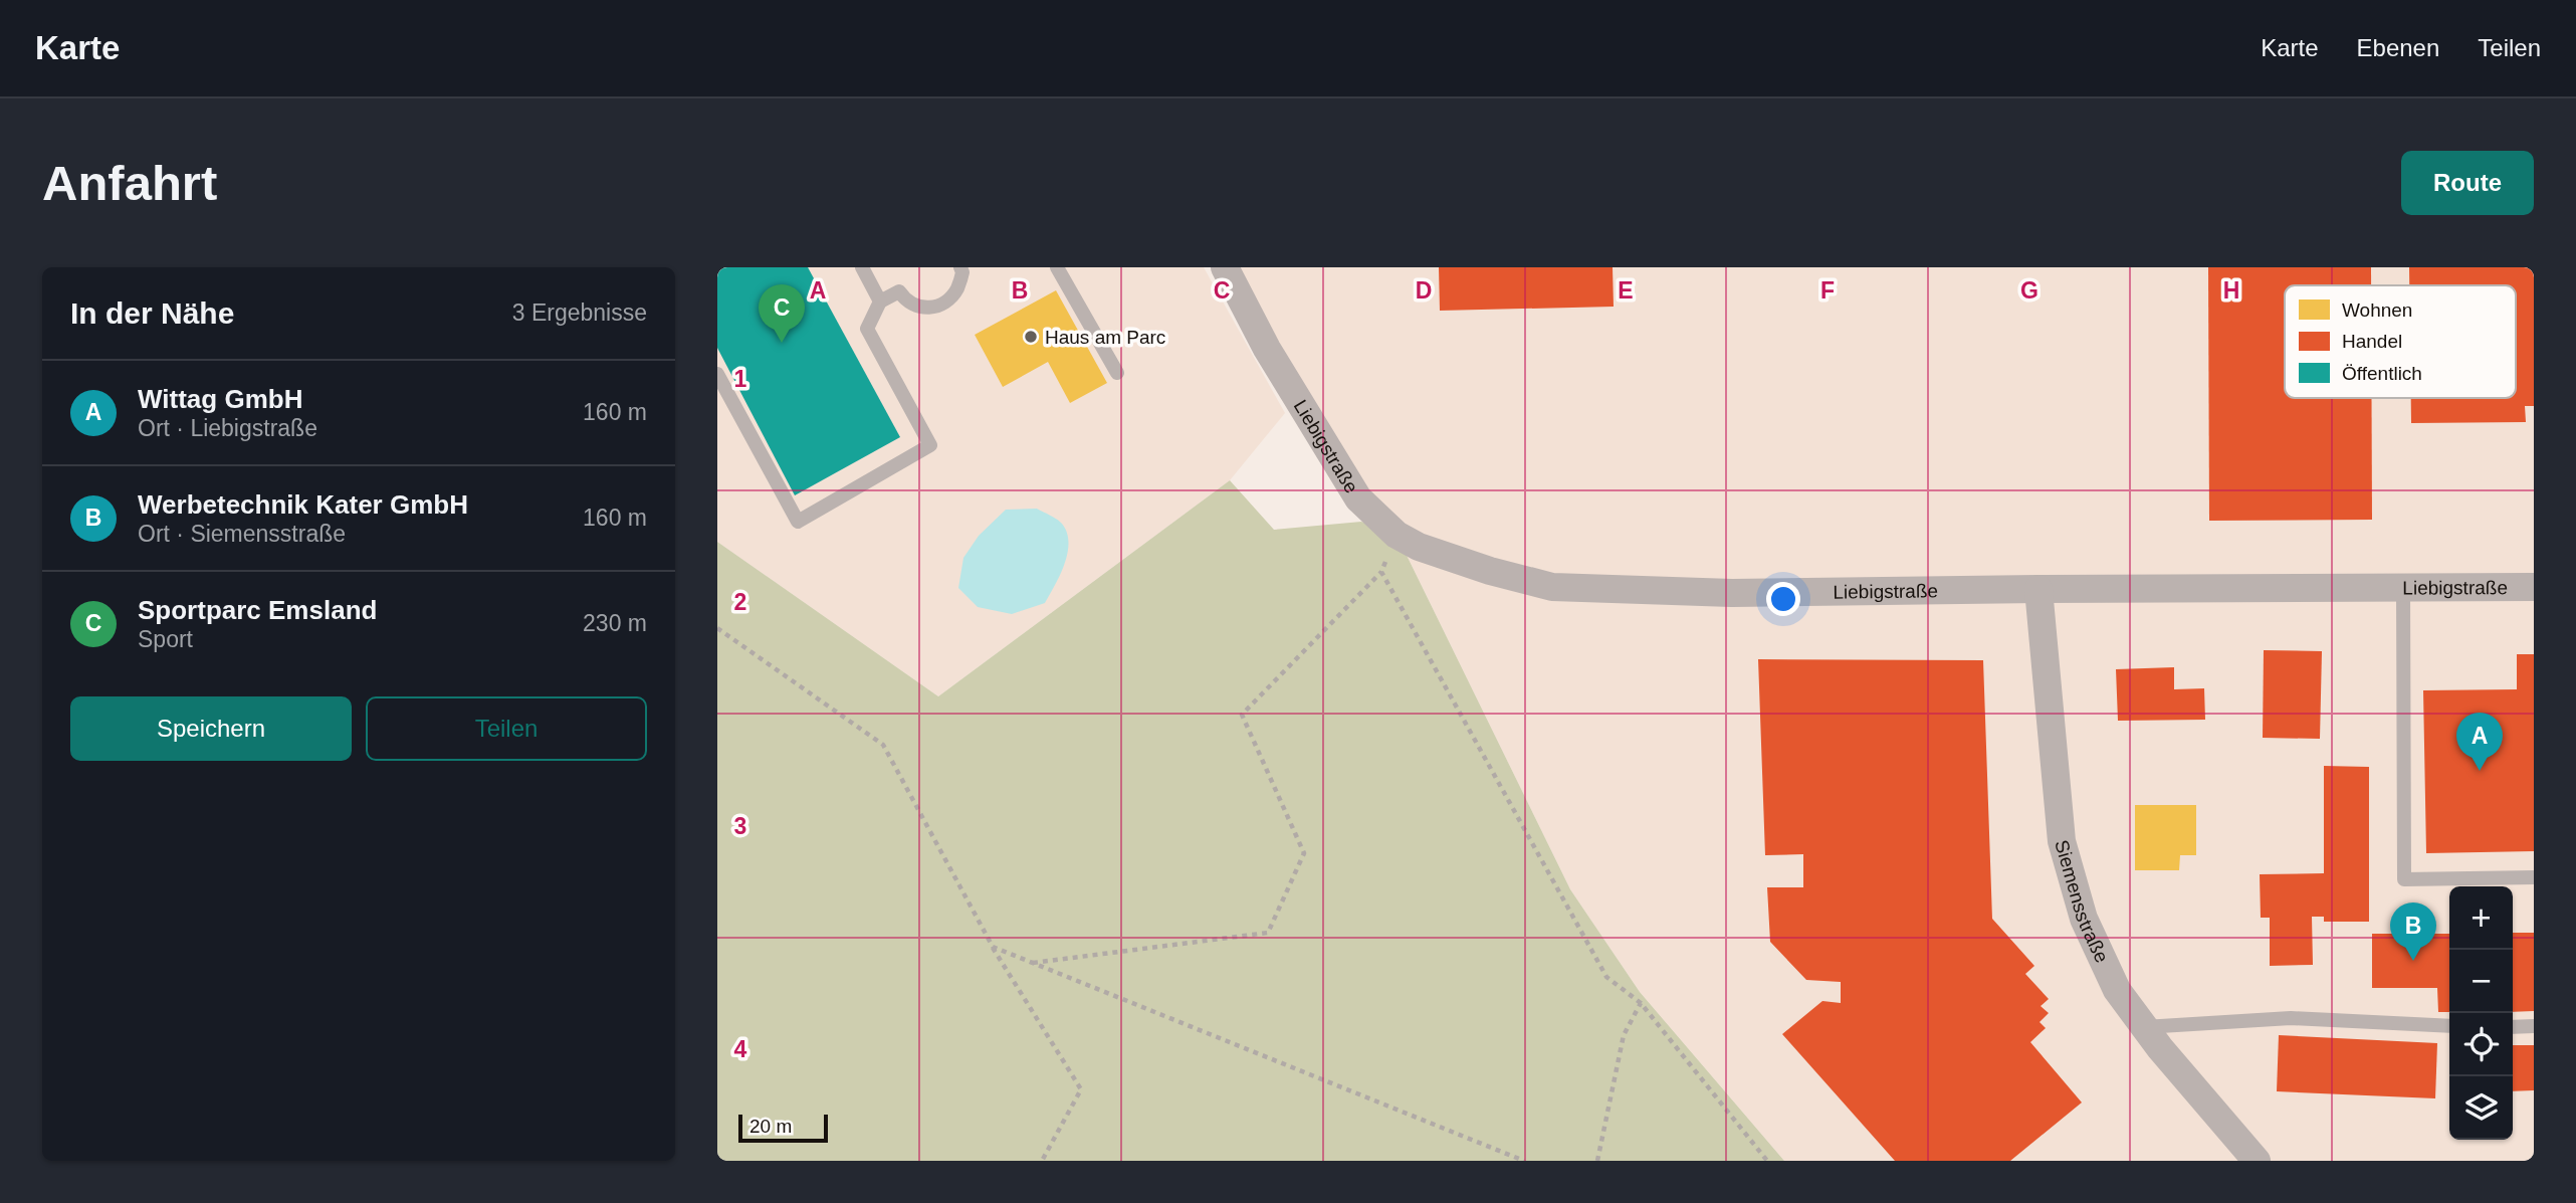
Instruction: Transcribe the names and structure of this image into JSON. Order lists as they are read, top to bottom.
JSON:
{
  "streets": {
    "street": ["Liebigstraße", "Siemensstraße"]
  },
  "crossings": [
    ["Liebigstraße", "Siemensstraße"]
  ],
  "places": ["Haus am Parc"],
  "legend": ["Wohnen", "Handel", "Öffentlich"],
  "scale_bar": "20 m",
  "page": {
    "header": "Karte",
    "nav": ["Karte", "Ebenen", "Teilen"],
    "buttons": [
      "Route",
      ["Speichern", "Teilen"]
    ],
    "title": "Anfahrt",
    "heading": ["In der Nähe", "3 Ergebnisse"],
    "pins": ["C", "A", "B"],
    "list": [
      {
        "mark": "A",
        "name": "Wittag GmbH",
        "note": "Ort · Liebigstraße",
        "value": "160 m"
      },
      {
        "mark": "B",
        "name": "Werbetechnik Kater GmbH",
        "note": "Ort · Siemensstraße",
        "value": "160 m"
      },
      {
        "mark": "C",
        "name": "Sportparc Emsland",
        "note": "Sport",
        "value": "230 m"
      }
    ],
    "map_buttons": ["+", "−"],
    "scale": "20 m"
  },
  "grid": {
    "columns": [
      "A",
      "B",
      "C",
      "D",
      "E",
      "F",
      "G",
      "H"
    ],
    "rows": [
      "1",
      "2",
      "3",
      "4"
    ]
  }
}
